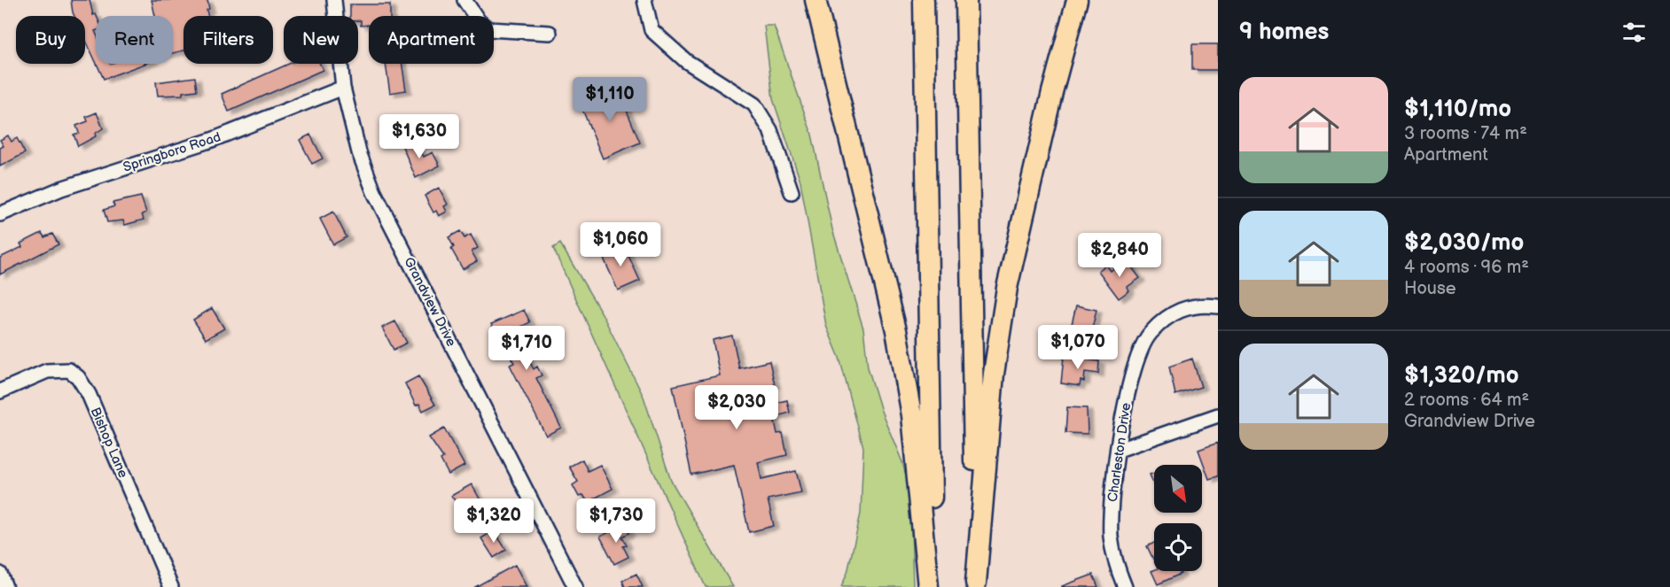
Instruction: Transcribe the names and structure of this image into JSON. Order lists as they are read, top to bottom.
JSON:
{
  "streets": {
    "street": [
      "Springboro Road",
      "Grandview Drive",
      "Bishop Lane",
      "Charleston Drive"
    ]
  },
  "crossings": [
    ["Springboro Road", "Grandview Drive"]
  ],
  "north": "bottom right",
  "page": {
    "heading": "9 homes",
    "chip": [
      "Buy",
      "Rent",
      "Filters",
      "New",
      "Apartment"
    ],
    "list": [
      {
        "name": "$1,110/mo",
        "note": "3 rooms · 74 m² · Apartment"
      },
      {
        "name": "$2,030/mo",
        "note": "4 rooms · 96 m² · House"
      },
      {
        "name": "$1,320/mo",
        "note": "2 rooms · 64 m² · Grandview Drive"
      }
    ],
    "price": [
      "$1,110",
      "$1,630",
      "$1,060",
      "$2,840",
      "$1,070",
      "$1,710",
      "$2,030",
      "$1,320",
      "$1,730"
    ]
  }
}
